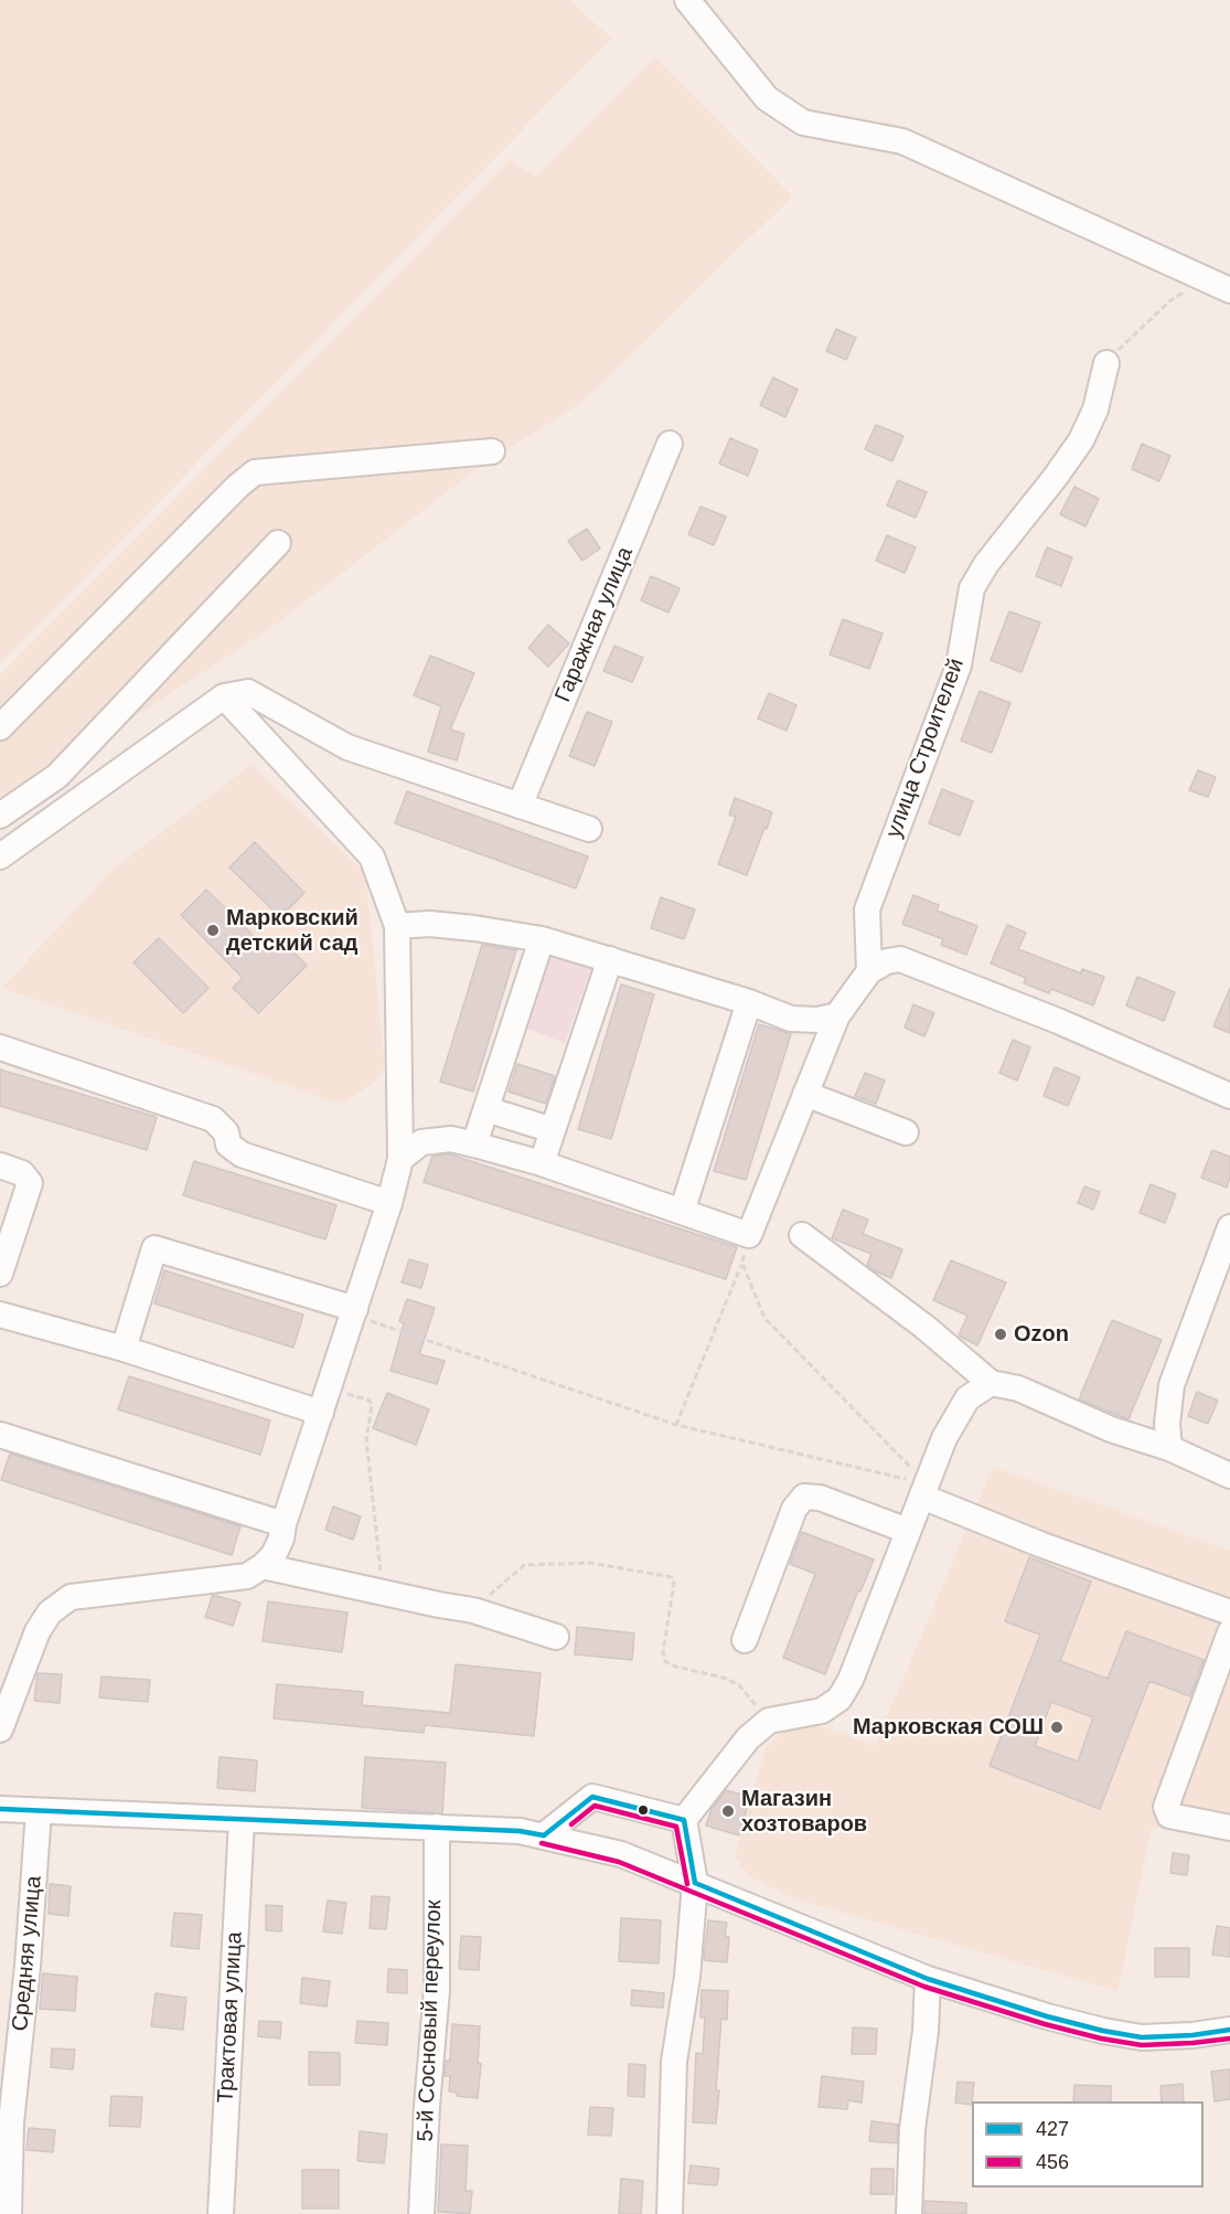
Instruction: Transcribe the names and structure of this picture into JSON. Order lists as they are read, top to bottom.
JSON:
{
  "streets": {
    "street": [
      "Гаражная улица",
      "улица Строителей",
      "Средняя улица",
      "Трактовая улица",
      "5-й Сосновый переулок"
    ]
  },
  "places": [
    "Марковский детский сад",
    "Ozon",
    "Марковская СОШ",
    "Магазин хозтоваров"
  ],
  "lines": ["transit line 427", "transit line 456"],
  "legend": ["427", "456"]
}
